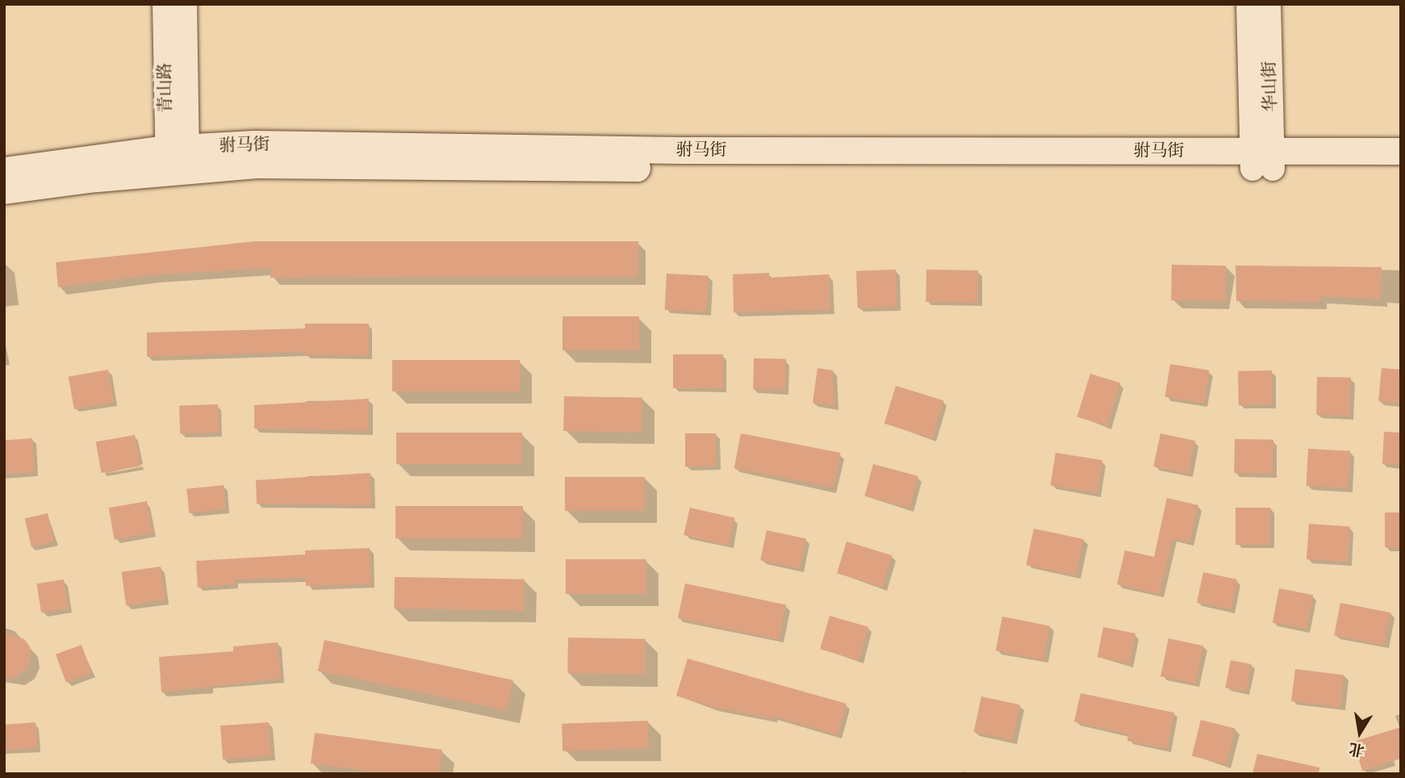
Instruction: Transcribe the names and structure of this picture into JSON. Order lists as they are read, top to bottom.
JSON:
{
  "streets": {
    "main road": ["驸马街"],
    "street": ["华山街", "青山路"]
  },
  "crossings": [
    ["华山街", "驸马街"],
    ["青山路", "驸马街"]
  ],
  "north": "bottom"
}
